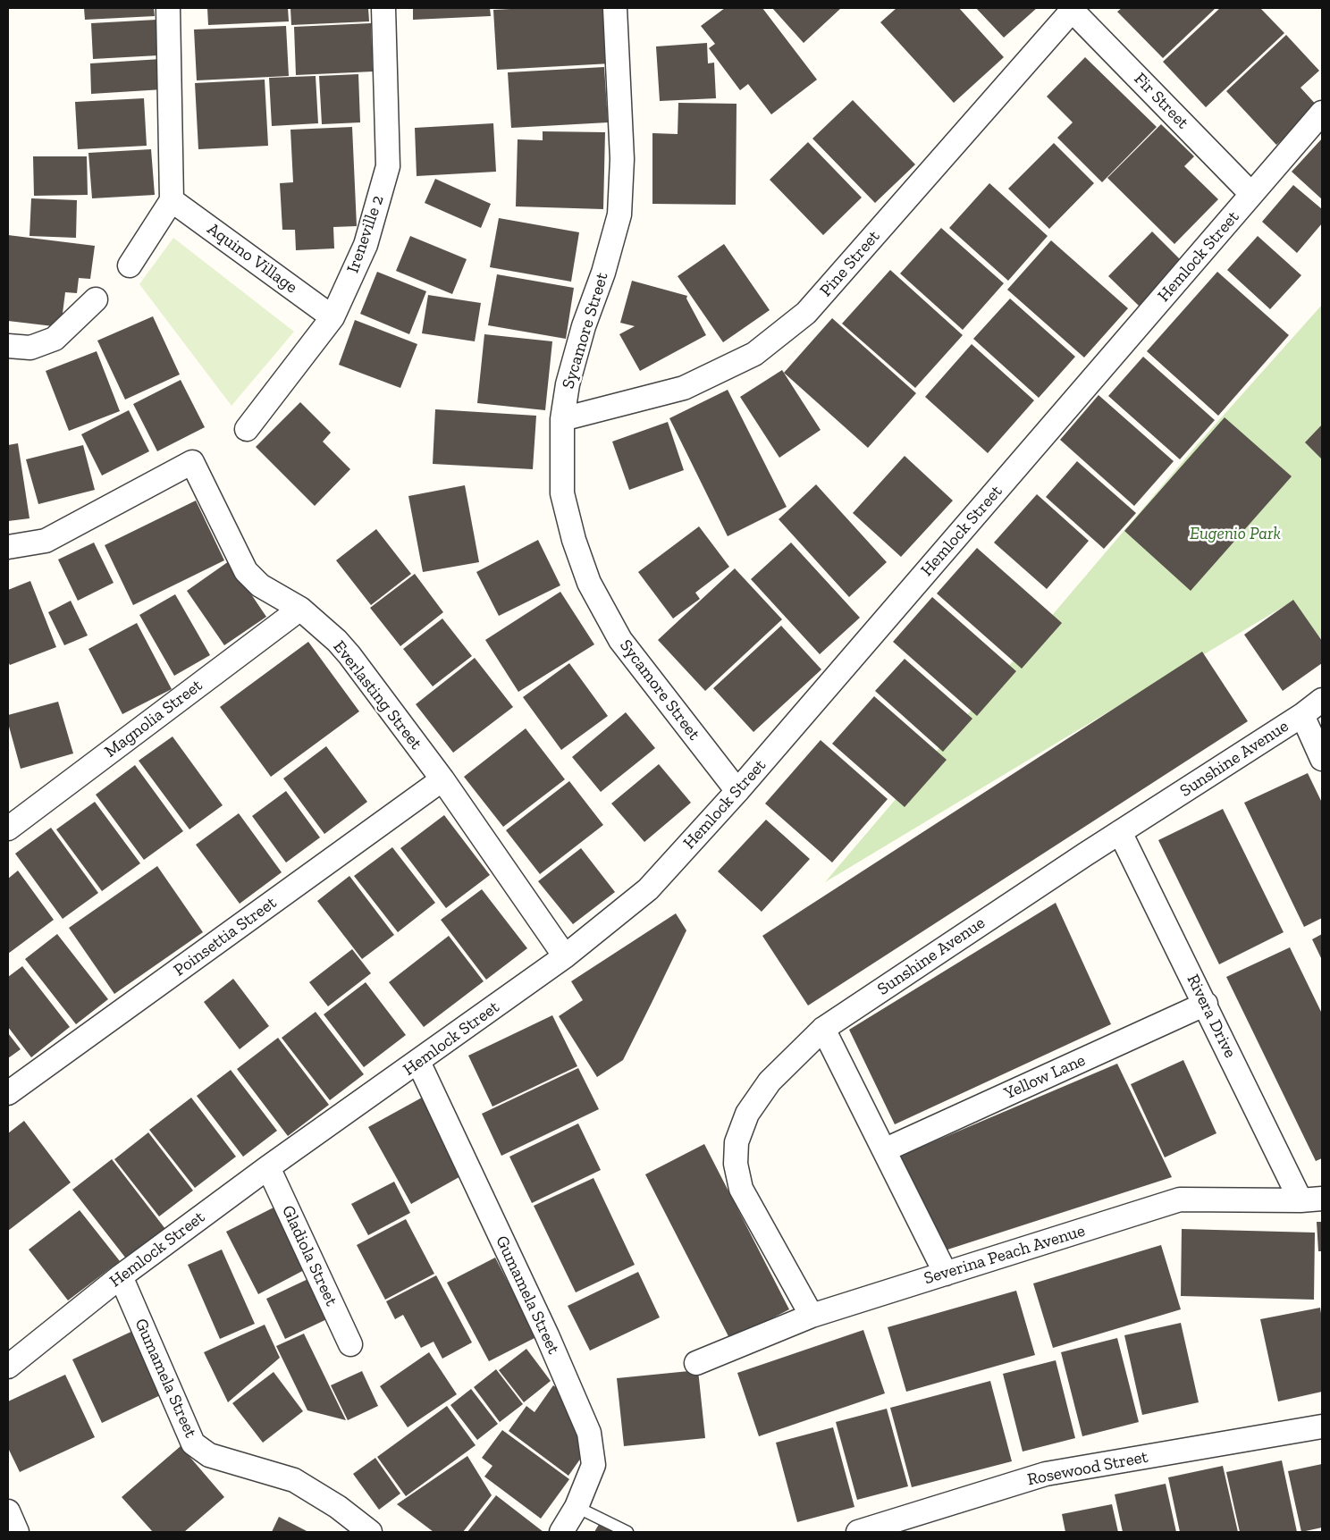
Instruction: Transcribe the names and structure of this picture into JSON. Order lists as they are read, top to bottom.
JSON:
{
  "streets": {
    "street": [
      "Fir Street",
      "Ireneville 2",
      "Hemlock Street",
      "Aquino Village",
      "Pine Street",
      "Sycamore Street",
      "Everlasting Street",
      "Magnolia Street",
      "Sunshine Avenue",
      "Poinsettia Street",
      "Rivera Drive",
      "Yellow Lane",
      "Severina Peach Avenue",
      "Gladiola Street",
      "Gumamela Street",
      "Rosewood Street"
    ]
  },
  "crossings": [
    ["Fir Street", "Hemlock Street"],
    ["Fir Street", "Pine Street"],
    ["Ireneville 2", "Aquino Village"],
    ["Hemlock Street", "Sycamore Street"],
    ["Hemlock Street", "Everlasting Street"],
    ["Hemlock Street", "Gladiola Street"],
    ["Hemlock Street", "Gumamela Street"],
    ["Pine Street", "Sycamore Street"],
    ["Everlasting Street", "Magnolia Street"],
    ["Everlasting Street", "Poinsettia Street"],
    ["Sunshine Avenue", "Rivera Drive"],
    ["Sunshine Avenue", "Severina Peach Avenue"],
    ["Rivera Drive", "Yellow Lane"],
    ["Rivera Drive", "Severina Peach Avenue"]
  ],
  "parks": ["Eugenio Park"]
}
